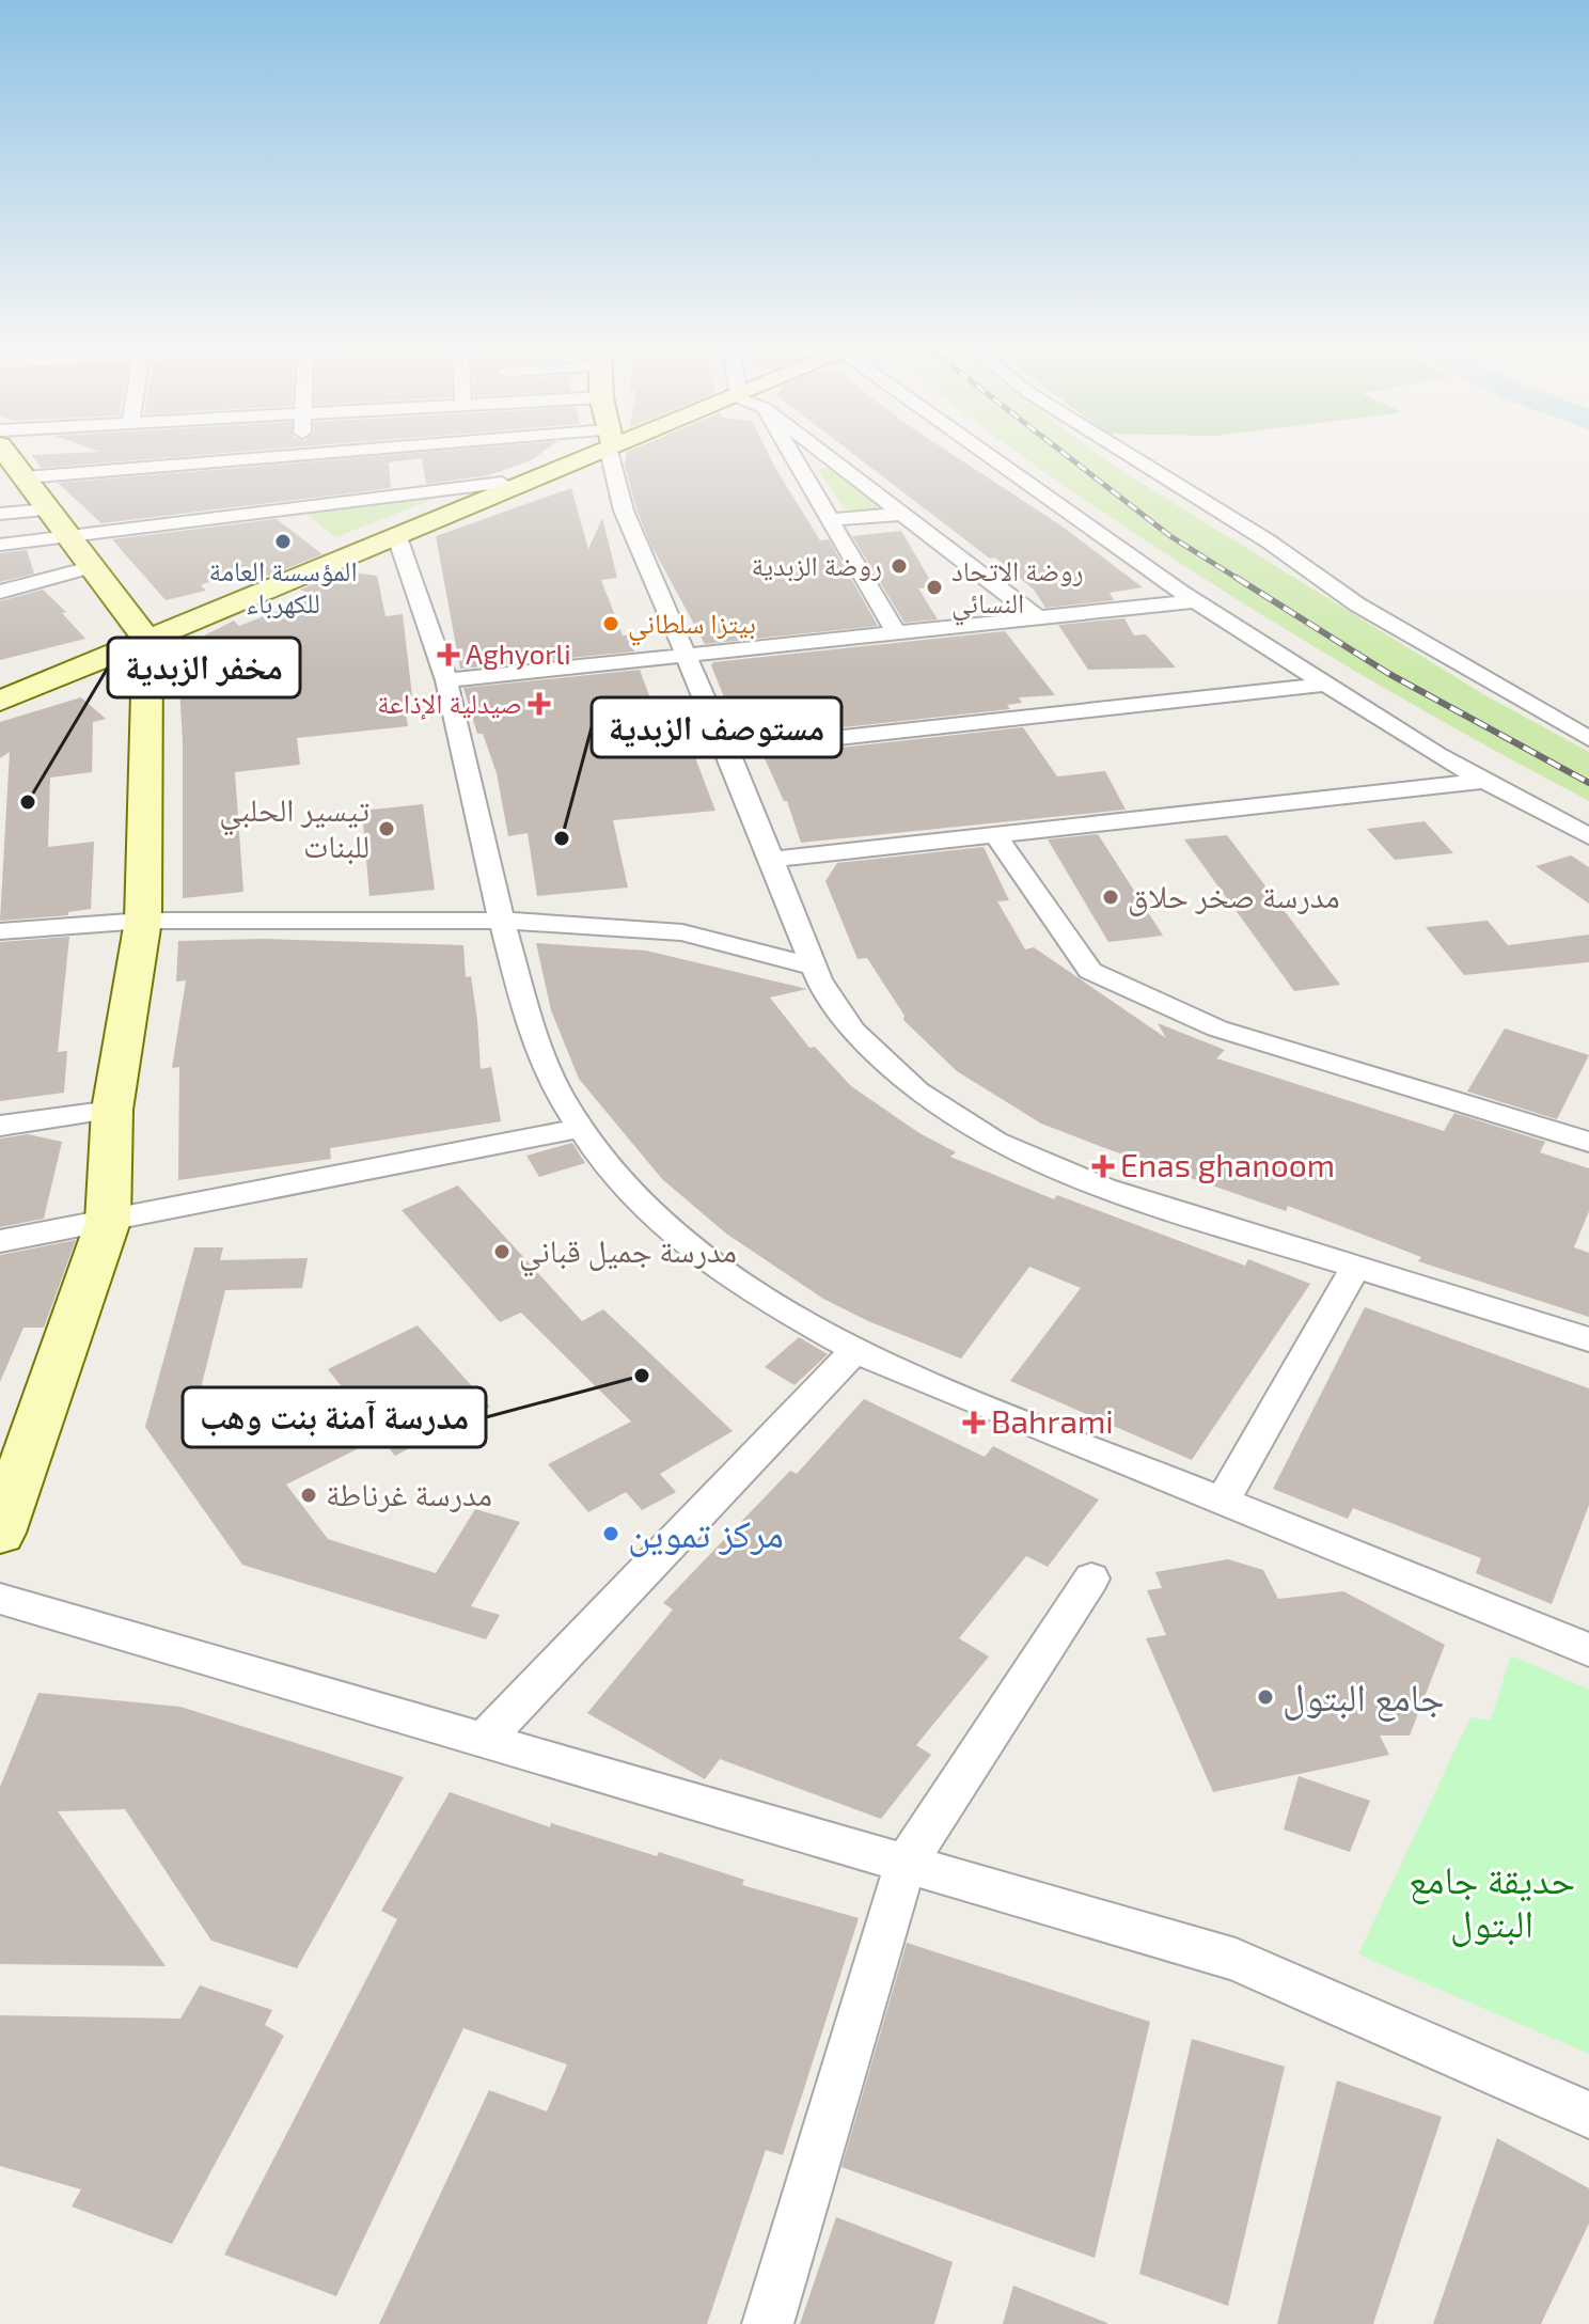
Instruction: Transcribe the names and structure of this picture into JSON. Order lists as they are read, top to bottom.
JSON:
{
  "parks": ["حديقة جامع البتول"],
  "places": {
    "other": [
      "المؤسسة العامة للكهرباء",
      "روضة الزبدية",
      "روضة الاتحاد النسائي",
      "بيتزا سلطاني",
      "مخفر الزبدية",
      "تيسير الحلبي للبنات",
      "مستوصف الزبدية",
      "مدرسة صخر حلاق",
      "مدرسة جميل قباني",
      "مدرسة آمنة بنت وهب",
      "مدرسة غرناطة",
      "مركز تموين",
      "جامع البتول"
    ],
    "health": [
      "Aghyorli",
      "صيدلية الإذاعة",
      "Enas ghanoom",
      "Bahrami"
    ]
  }
}
